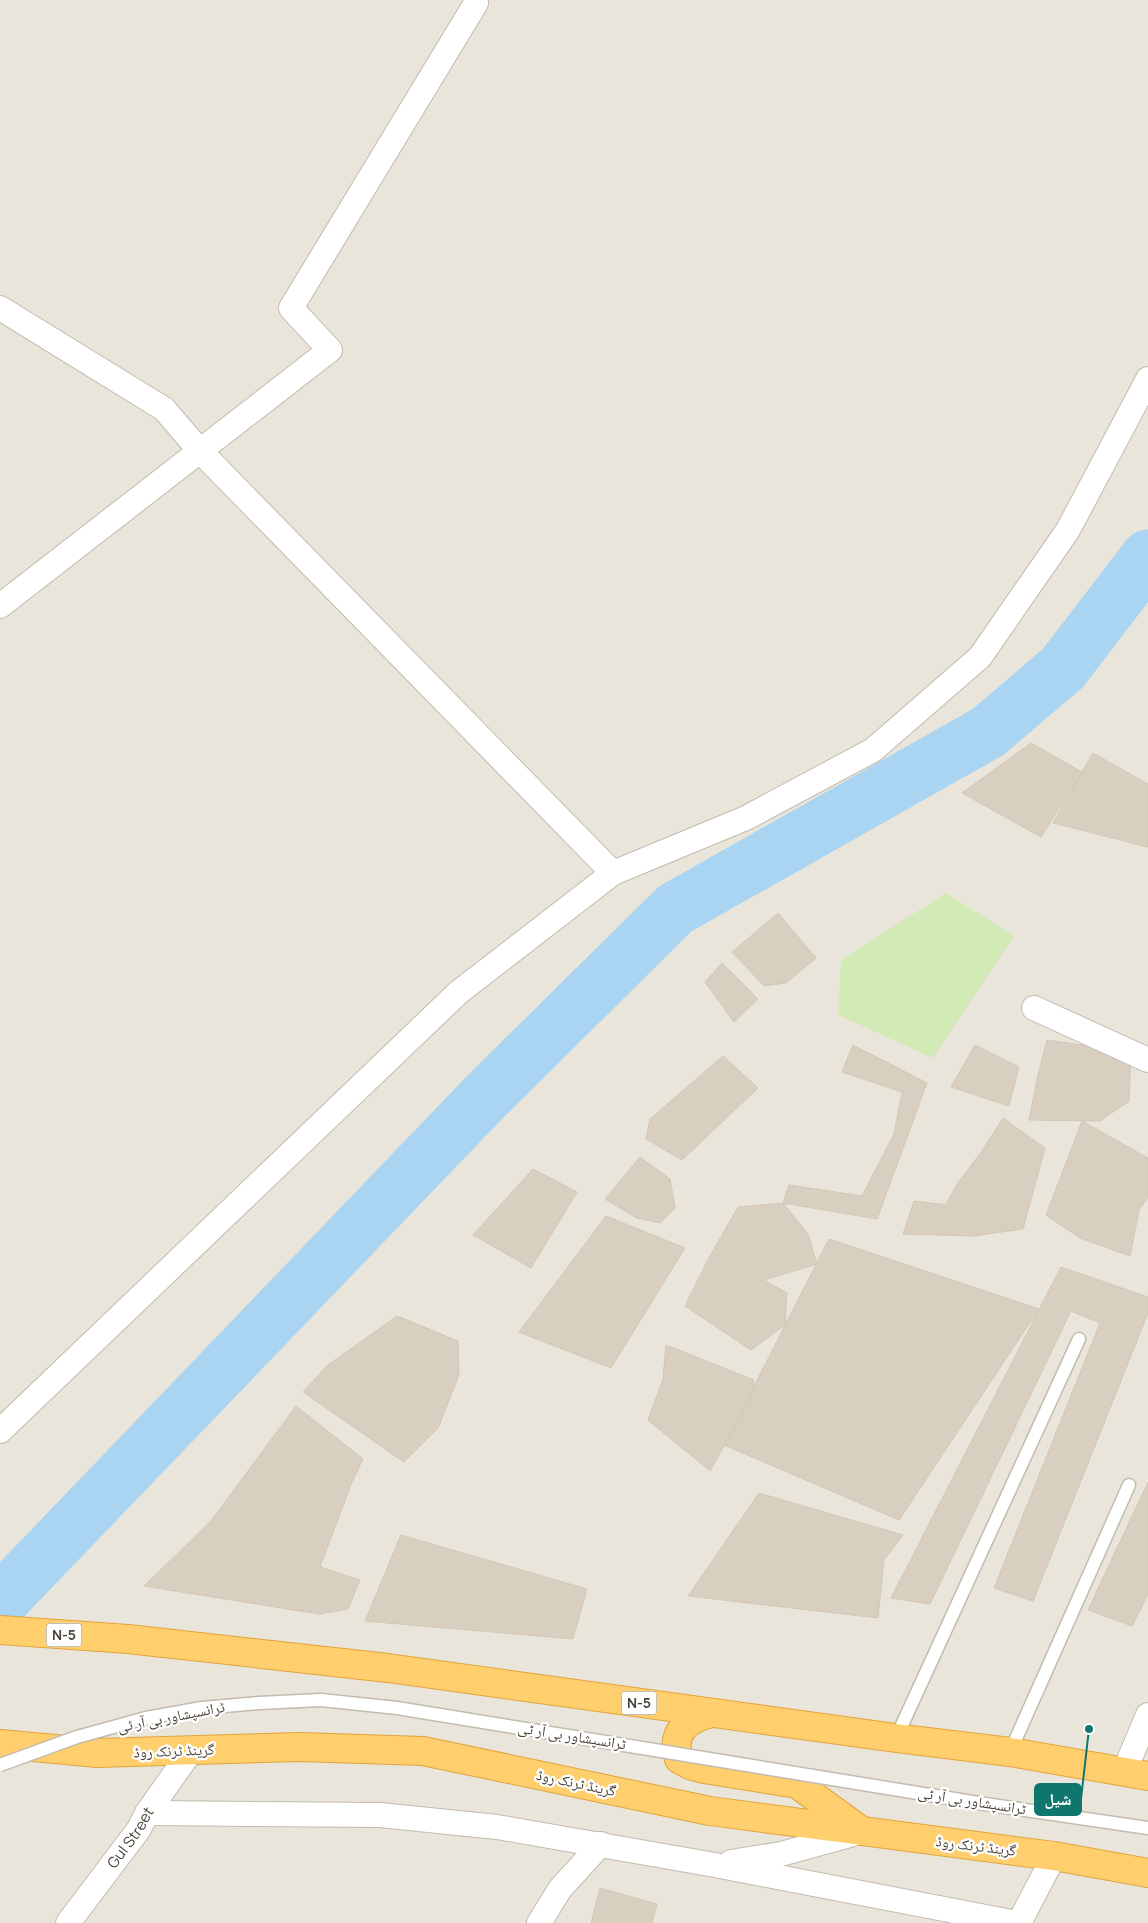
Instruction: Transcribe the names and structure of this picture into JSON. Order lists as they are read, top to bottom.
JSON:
{
  "streets": {
    "highway": ["N-5", "گرینڈ ٹرنک روڈ"],
    "street": ["Gul Street"],
    "lane": ["ٹرانسپشاور بی آر ٹی"]
  },
  "crossings": [
    ["گرینڈ ٹرنک روڈ", "Gul Street"]
  ],
  "places": ["شیل"]
}
